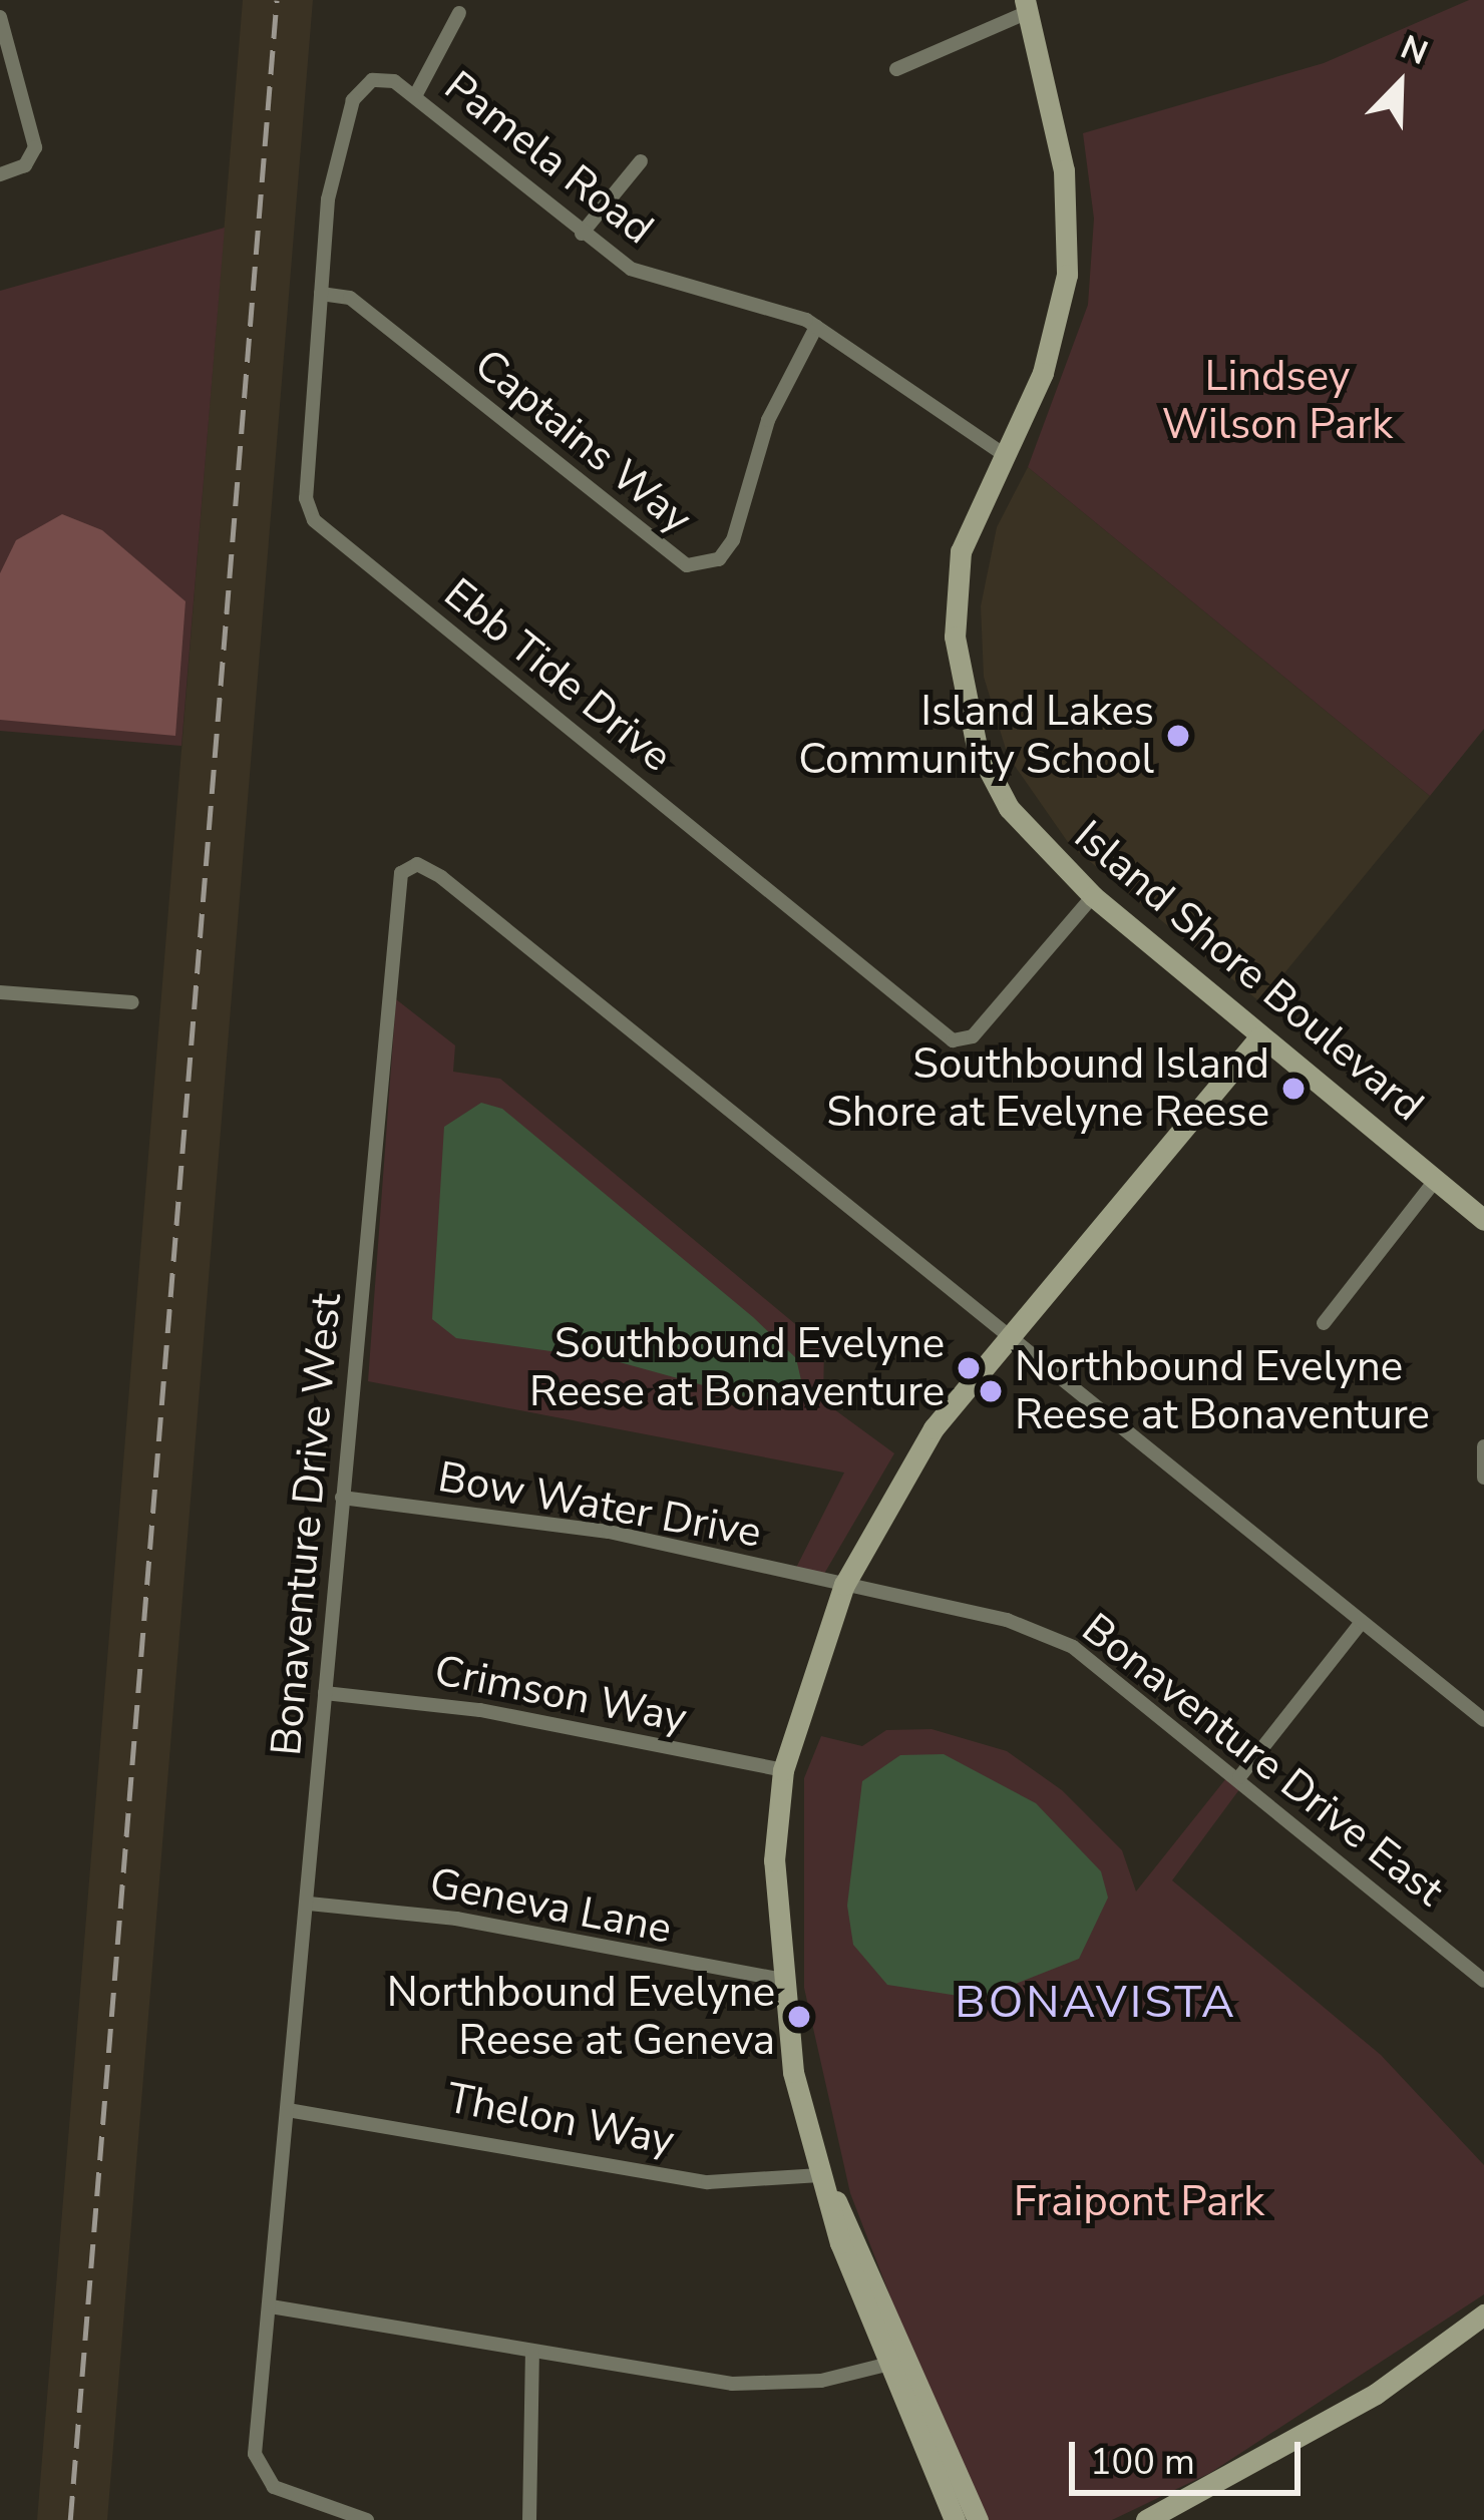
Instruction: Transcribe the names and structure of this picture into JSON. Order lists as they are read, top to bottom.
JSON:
{
  "streets": {
    "street": [
      "Pamela Road",
      "Captains Way",
      "Ebb Tide Drive",
      "Island Shore Boulevard",
      "Bow Water Drive",
      "Bonaventure Drive West",
      "Crimson Way",
      "Bonaventure Drive East",
      "Geneva Lane",
      "Thelon Way"
    ]
  },
  "crossings": [
    ["Pamela Road", "Captains Way"],
    ["Pamela Road", "Ebb Tide Drive"],
    ["Pamela Road", "Island Shore Boulevard"],
    ["Captains Way", "Ebb Tide Drive"],
    ["Ebb Tide Drive", "Island Shore Boulevard"],
    ["Bow Water Drive", "Bonaventure Drive West"],
    ["Bow Water Drive", "Bonaventure Drive East"],
    ["Bonaventure Drive West", "Crimson Way"],
    ["Bonaventure Drive West", "Geneva Lane"],
    ["Bonaventure Drive West", "Thelon Way"]
  ],
  "districts": ["BONAVISTA"],
  "parks": ["Lindsey Wilson Park", "Fraipont Park"],
  "places": [
    "Island Lakes Community School",
    "Southbound Island Shore at Evelyne Reese",
    "Southbound Evelyne Reese at Bonaventure",
    "Northbound Evelyne Reese at Bonaventure",
    "Northbound Evelyne Reese at Geneva"
  ],
  "scale_bar": "100 m",
  "north": "top right"
}
